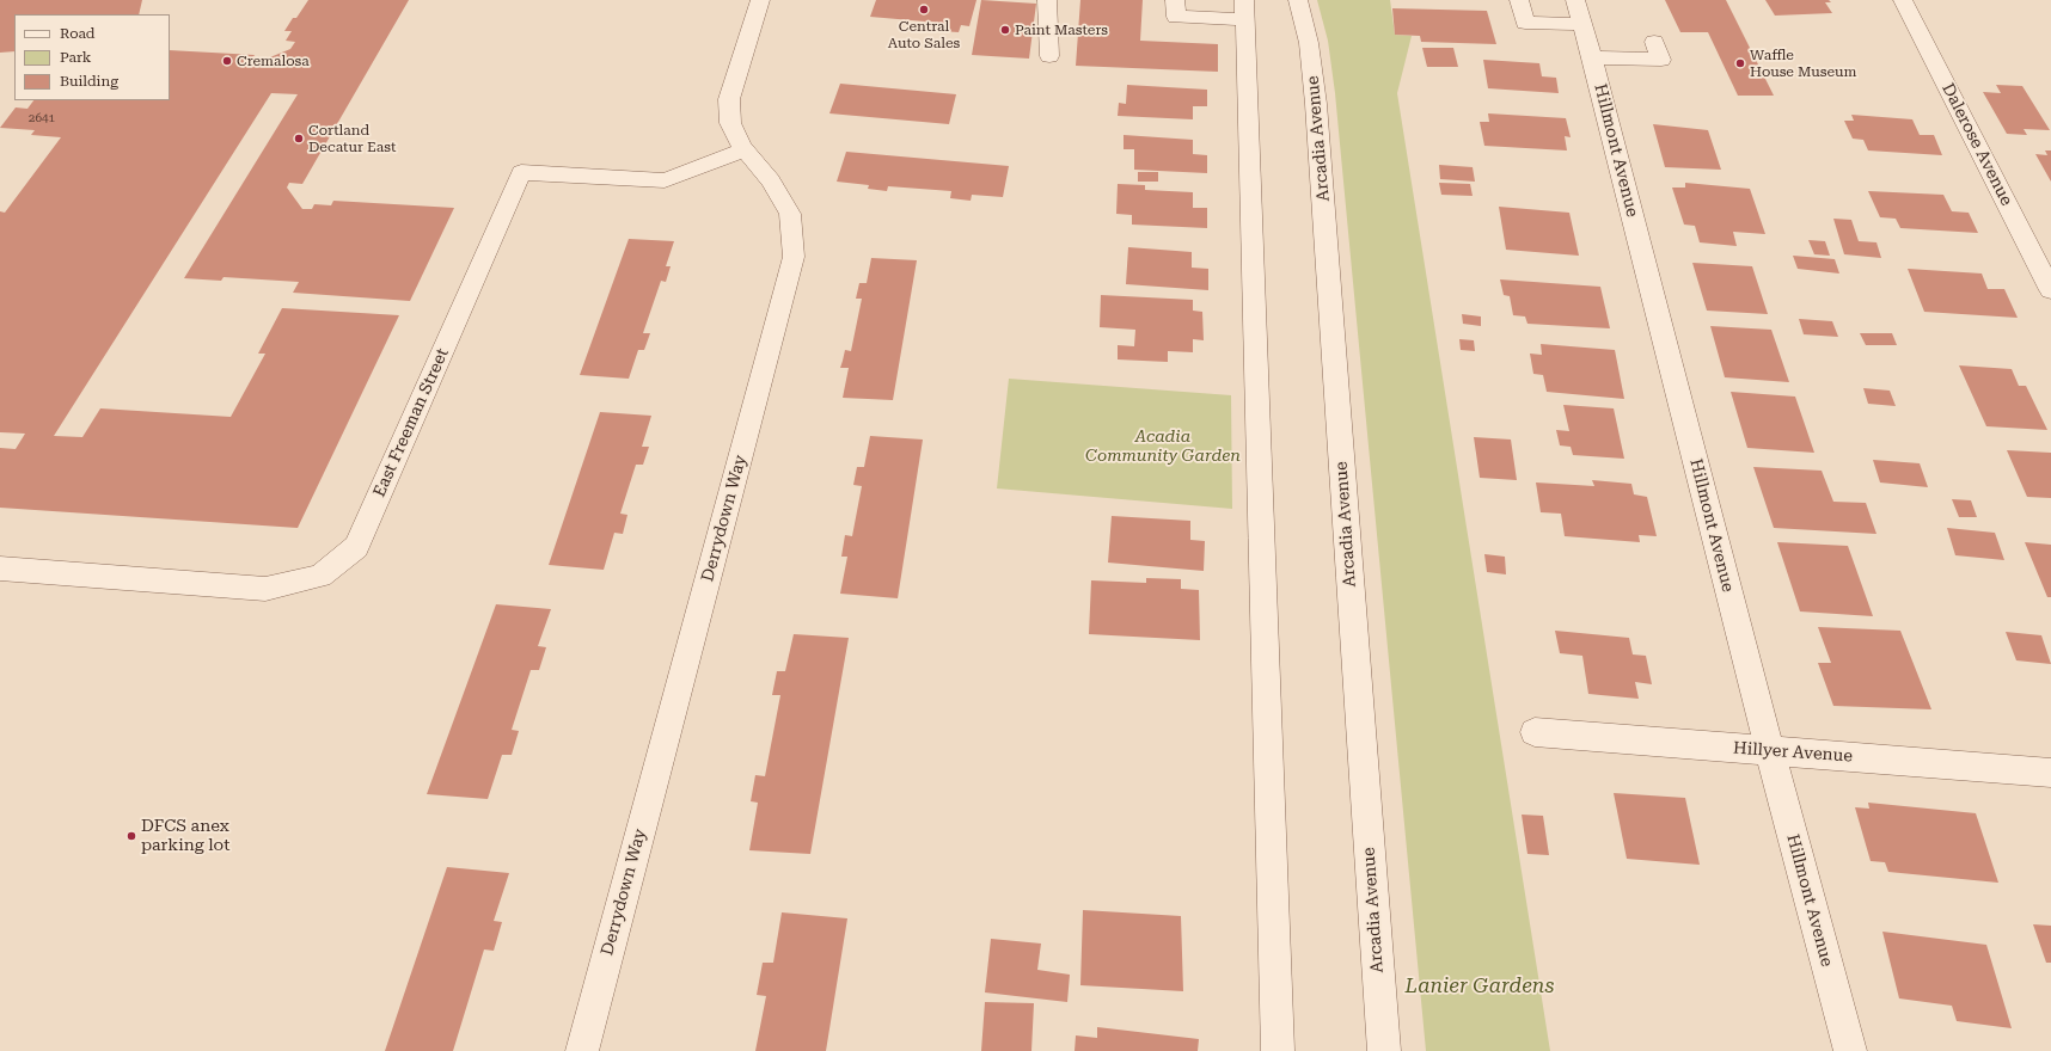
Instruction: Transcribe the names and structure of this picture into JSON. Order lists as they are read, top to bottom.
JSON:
{
  "streets": {
    "street": [
      "Arcadia Avenue",
      "Dalerose Avenue",
      "Hillmont Avenue",
      "East Freeman Street",
      "Derrydown Way",
      "Hillyer Avenue"
    ]
  },
  "crossings": [
    ["Hillmont Avenue", "Hillyer Avenue"],
    ["East Freeman Street", "Derrydown Way"]
  ],
  "parks": ["Acadia Community Garden", "Lanier Gardens"],
  "places": [
    "Central Auto Sales",
    "Paint Masters",
    "Cremalosa",
    "Waffle House Museum",
    "Cortland Decatur East",
    "DFCS anex parking lot"
  ],
  "house_numbers": ["2641"],
  "legend": ["Road", "Park", "Building"]
}
